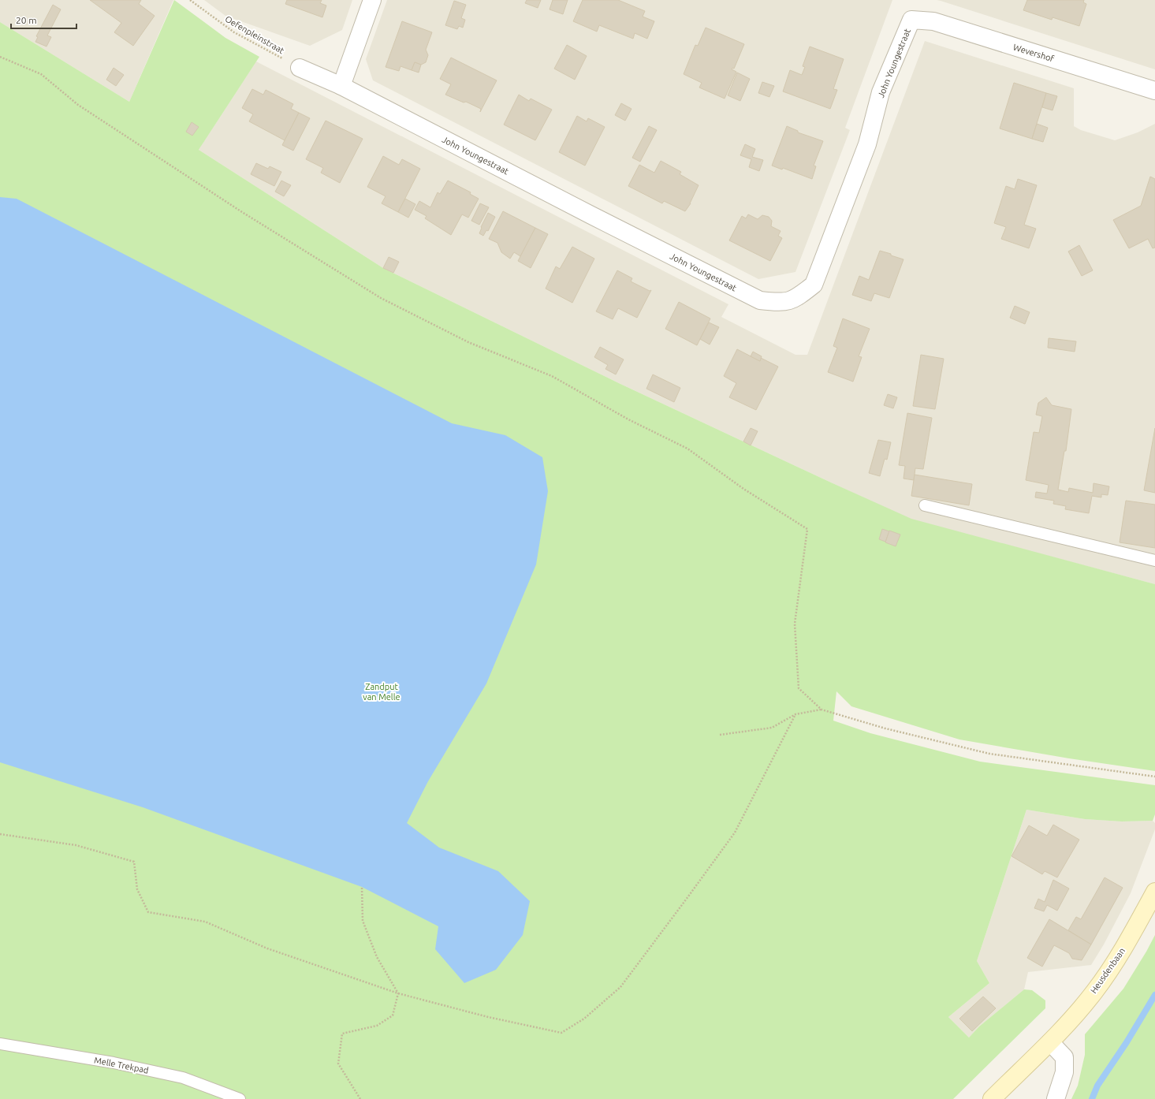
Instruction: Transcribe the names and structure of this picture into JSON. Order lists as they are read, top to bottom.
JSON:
{
  "streets": {
    "main road": ["Heusdenbaan"],
    "street": ["Wevershof", "John Youngestraat"],
    "lane": ["Melle Trekpad"],
    "path": ["Oefenpleinstraat"]
  },
  "crossings": [
    ["Oefenpleinstraat", "John Youngestraat"],
    ["Wevershof", "John Youngestraat"]
  ],
  "parks": ["Zandput van Melle"],
  "scale_bar": "20 m"
}
